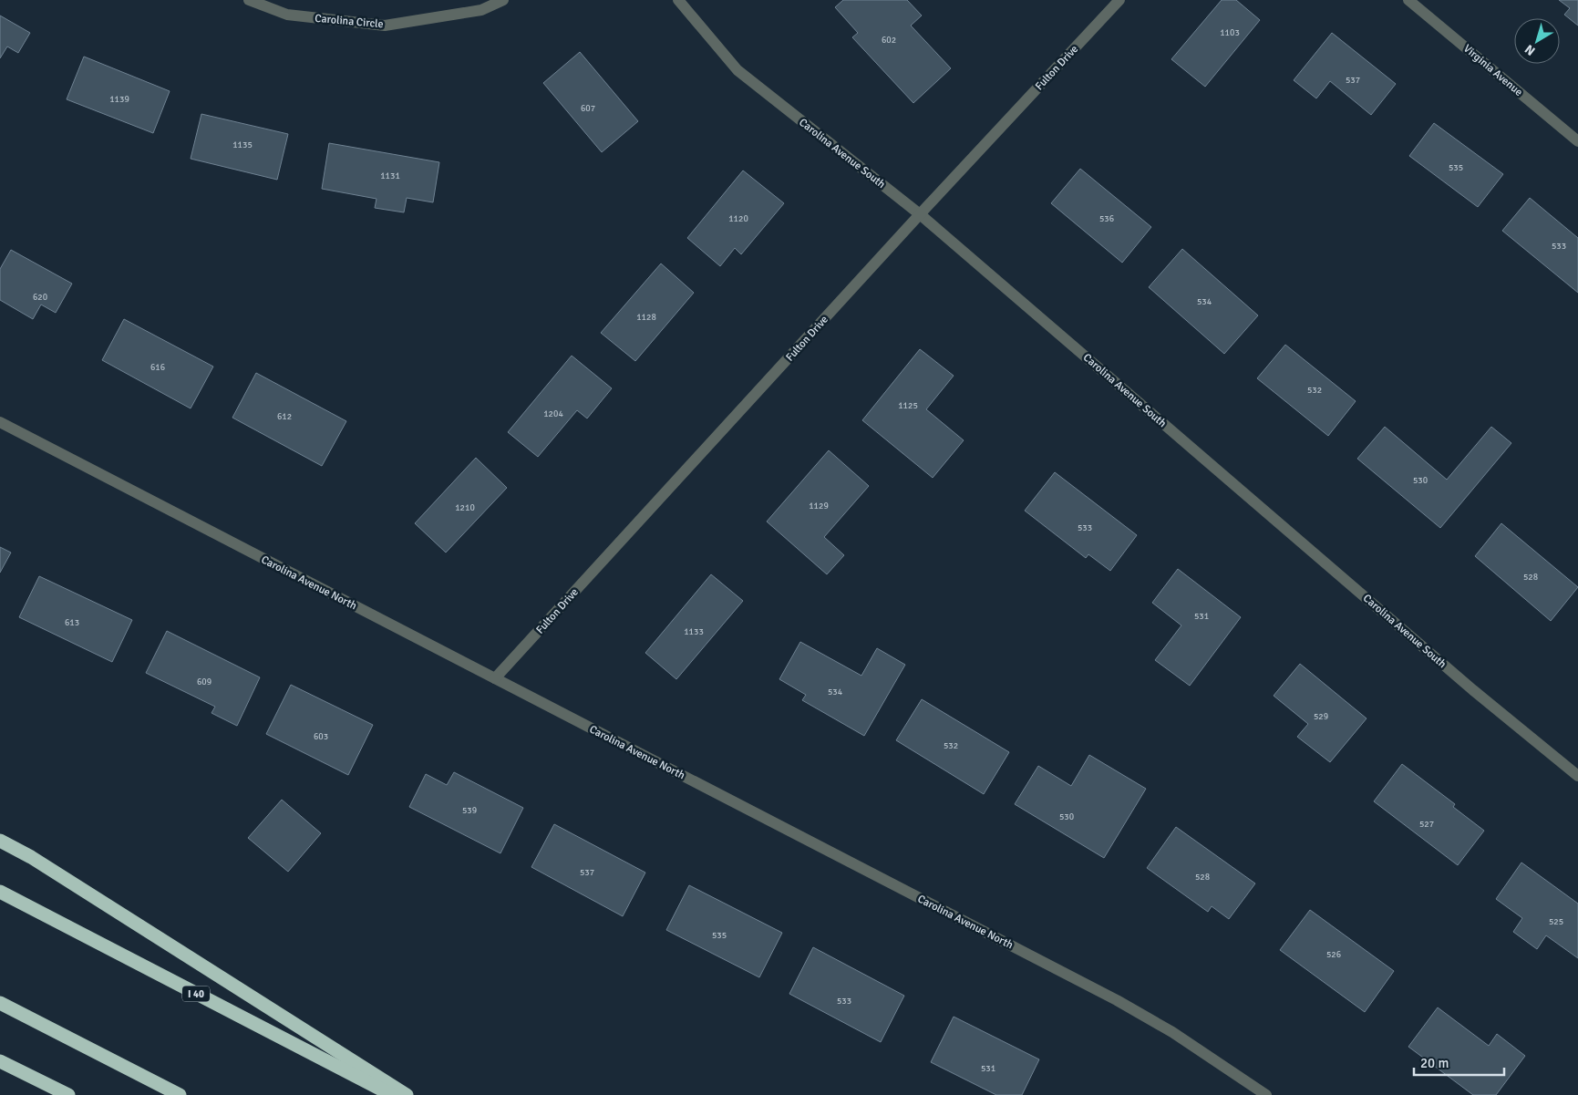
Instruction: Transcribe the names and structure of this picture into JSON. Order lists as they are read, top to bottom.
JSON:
{
  "streets": {
    "highway": ["I 40"],
    "street": [
      "Carolina Circle",
      "Fulton Drive",
      "Virginia Avenue",
      "Carolina Avenue South",
      "Carolina Avenue North"
    ]
  },
  "crossings": [
    ["Fulton Drive", "Carolina Avenue South"],
    ["Fulton Drive", "Carolina Avenue North"]
  ],
  "house_numbers": [
    "1103",
    "602",
    "537",
    "1139",
    "607",
    "1135",
    "535",
    "1131",
    "1120",
    "536",
    "533",
    "620",
    "534",
    "1128",
    "616",
    "532",
    "1125",
    "1204",
    "612",
    "530",
    "1129",
    "1210",
    "533",
    "528",
    "531",
    "613",
    "1133",
    "609",
    "534",
    "529",
    "603",
    "532",
    "539",
    "530",
    "527",
    "537",
    "528",
    "525",
    "535",
    "526",
    "533",
    "531"
  ],
  "scale_bar": "20 m",
  "north": "bottom left"
}
